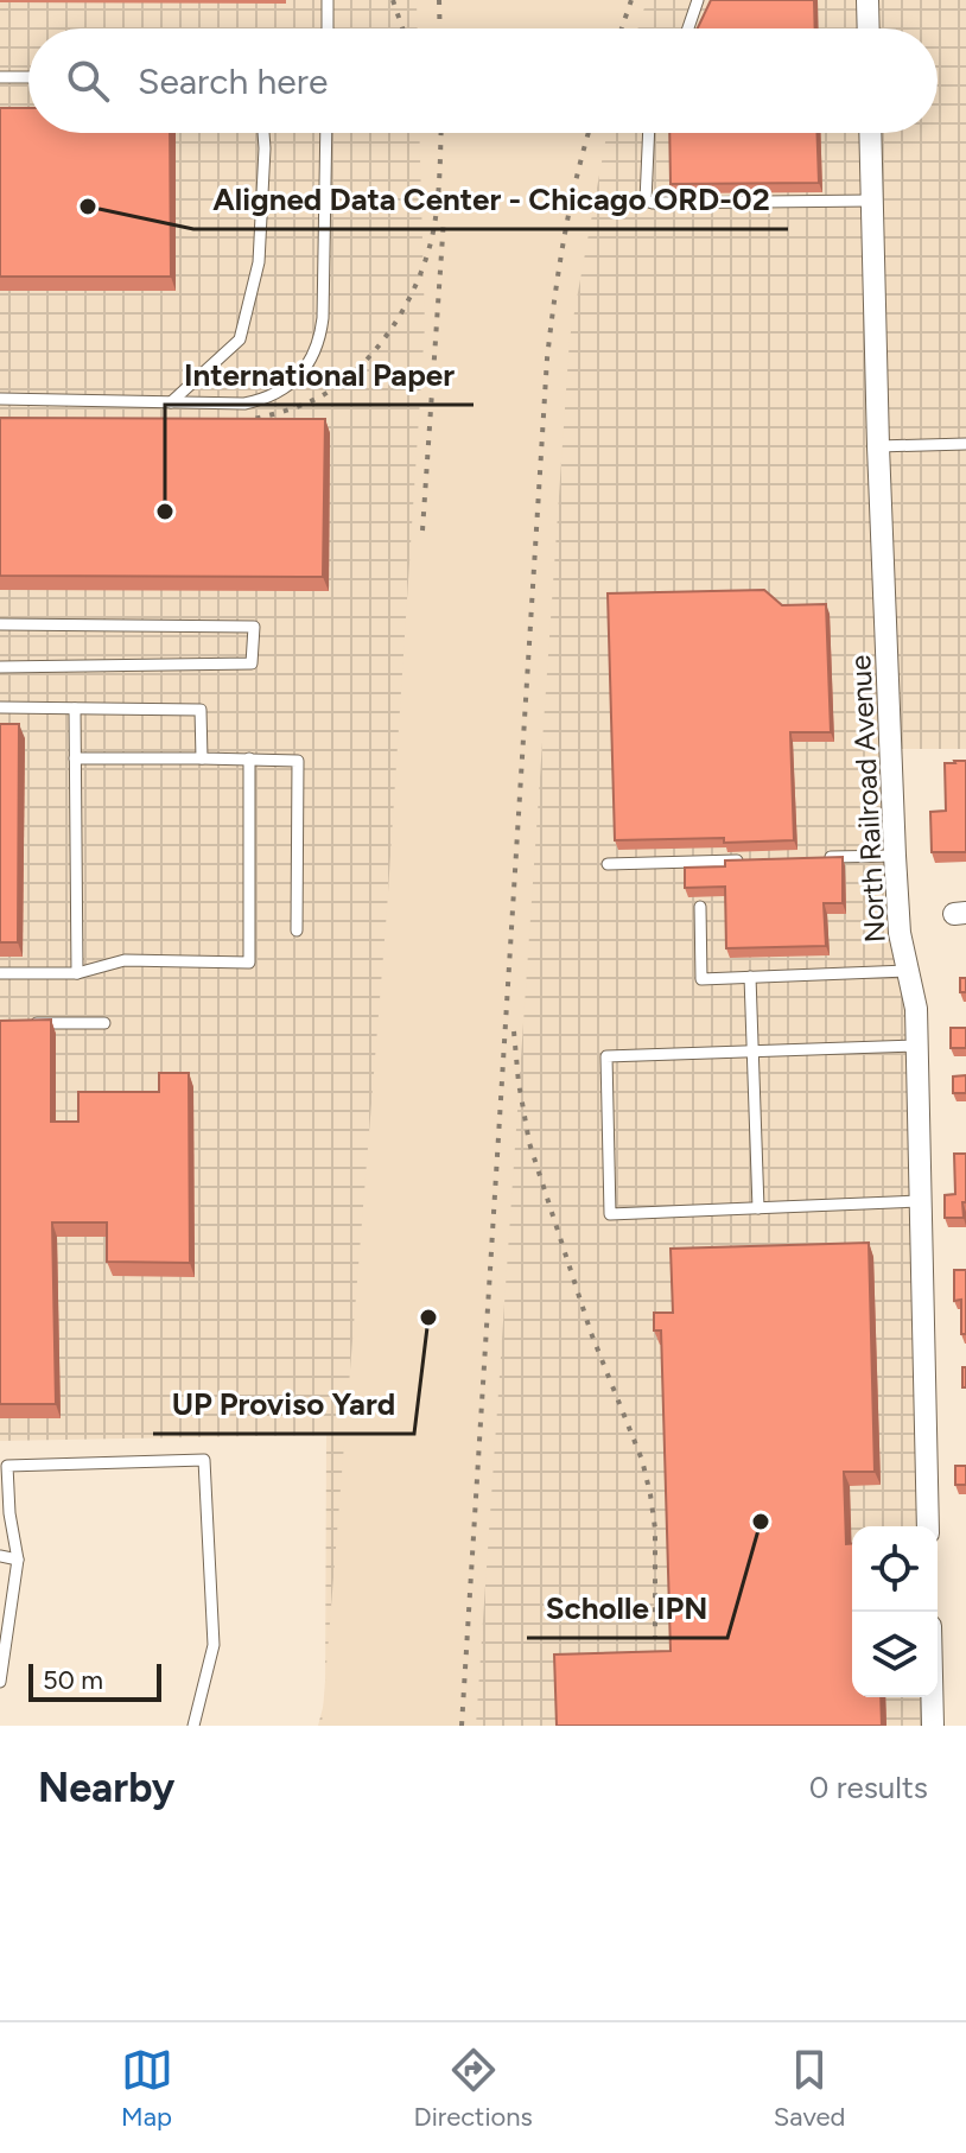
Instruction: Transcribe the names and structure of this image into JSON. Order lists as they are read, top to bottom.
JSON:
{
  "streets": {
    "street": ["North Railroad Avenue"]
  },
  "places": [
    "Aligned Data Center - Chicago ORD-02",
    "International Paper",
    "UP Proviso Yard",
    "Scholle IPN"
  ],
  "scale_bar": "50 m",
  "page": {
    "search": "Search here",
    "scale": "50 m",
    "heading": ["Nearby", "0 results"],
    "nav": ["Map", "Directions", "Saved"]
  }
}
